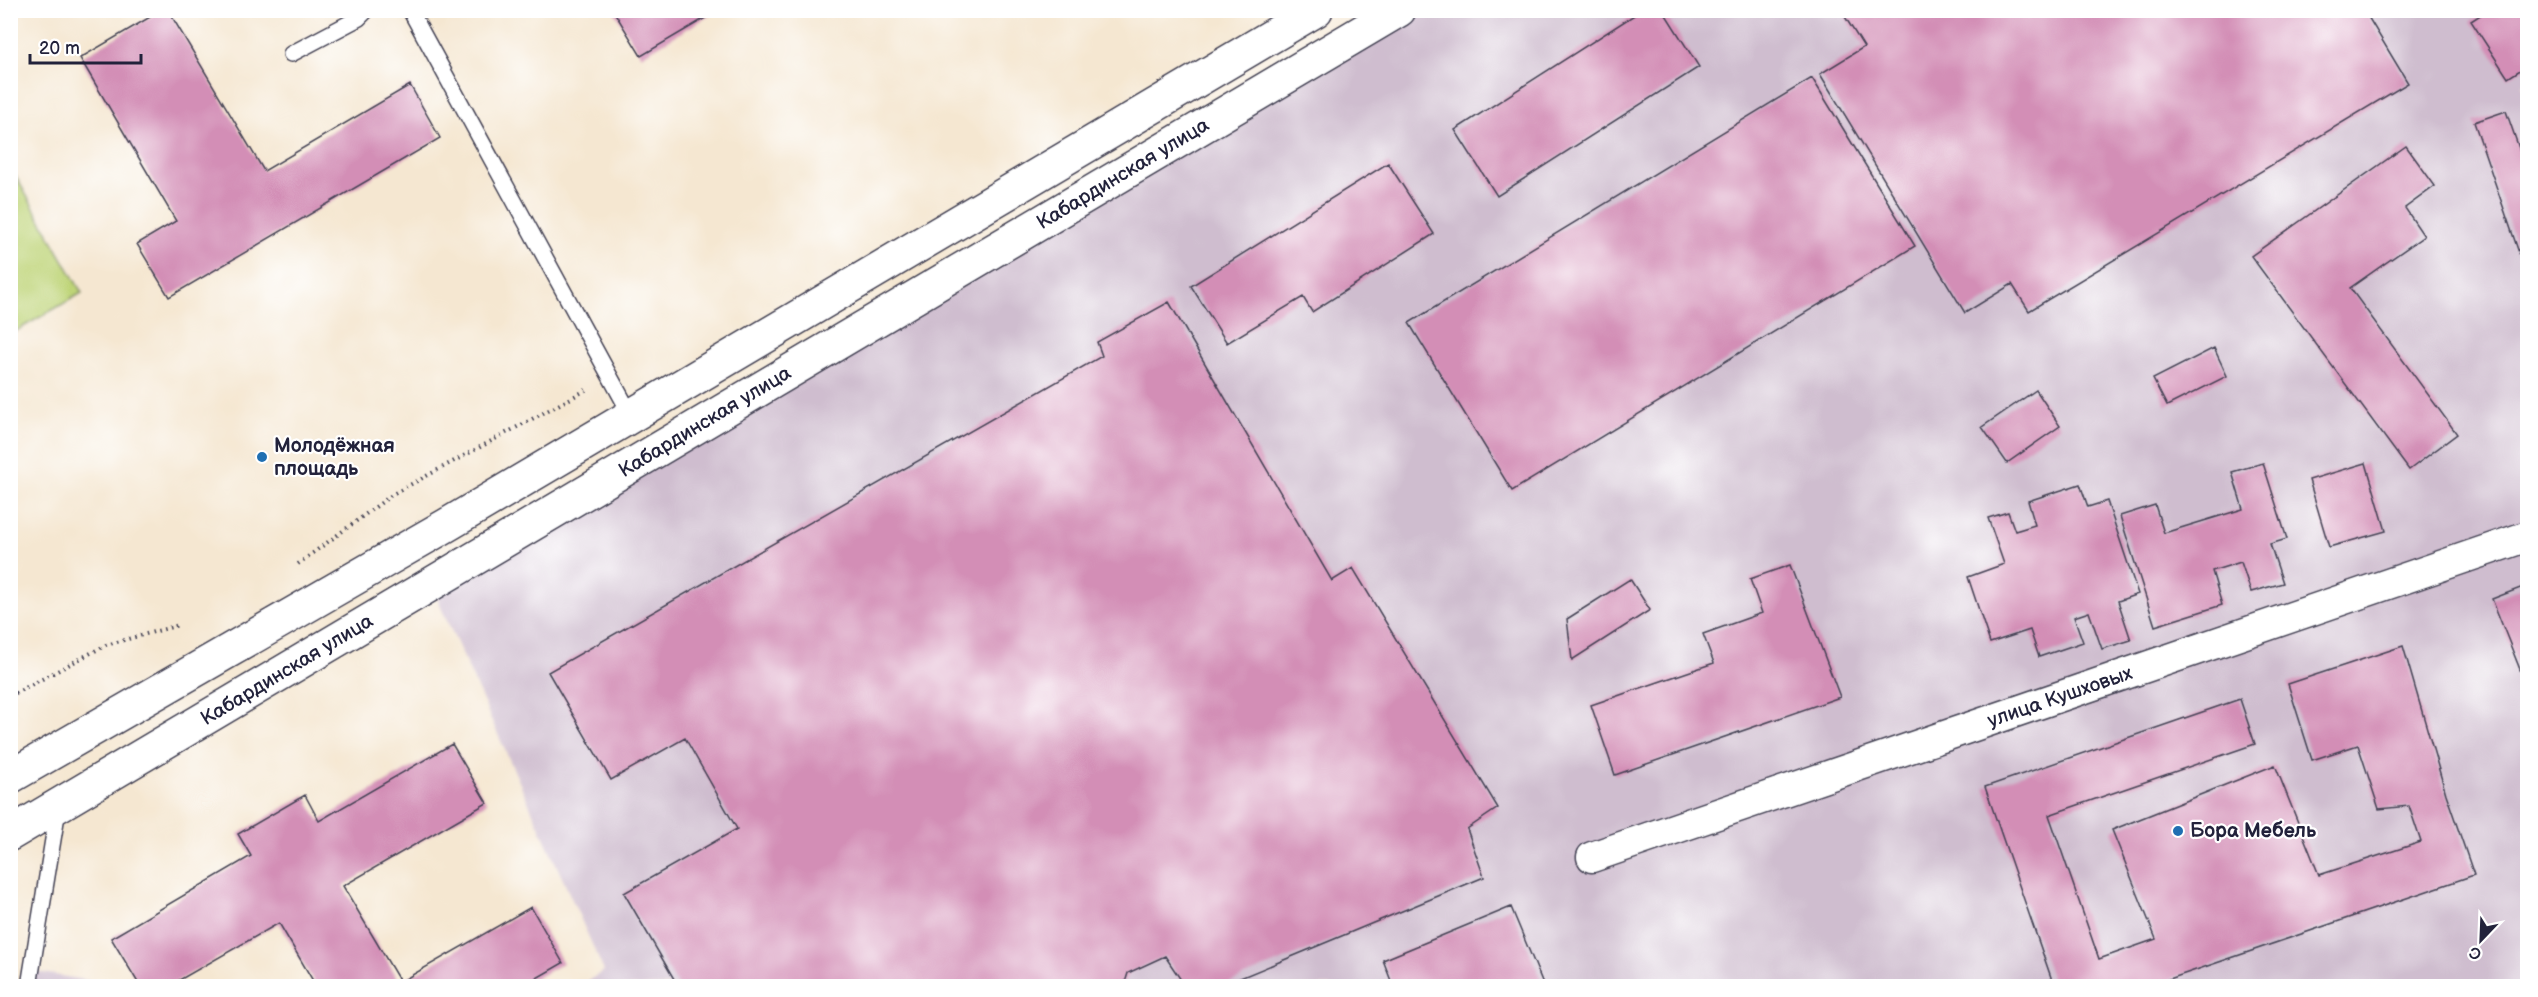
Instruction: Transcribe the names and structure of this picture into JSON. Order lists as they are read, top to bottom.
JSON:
{
  "streets": {
    "main road": ["Кабардинская улица"],
    "street": ["улица Кушховых"]
  },
  "places": ["Молодёжная площадь", "Бора Мебель"],
  "scale_bar": "20 m",
  "north": "bottom left"
}
